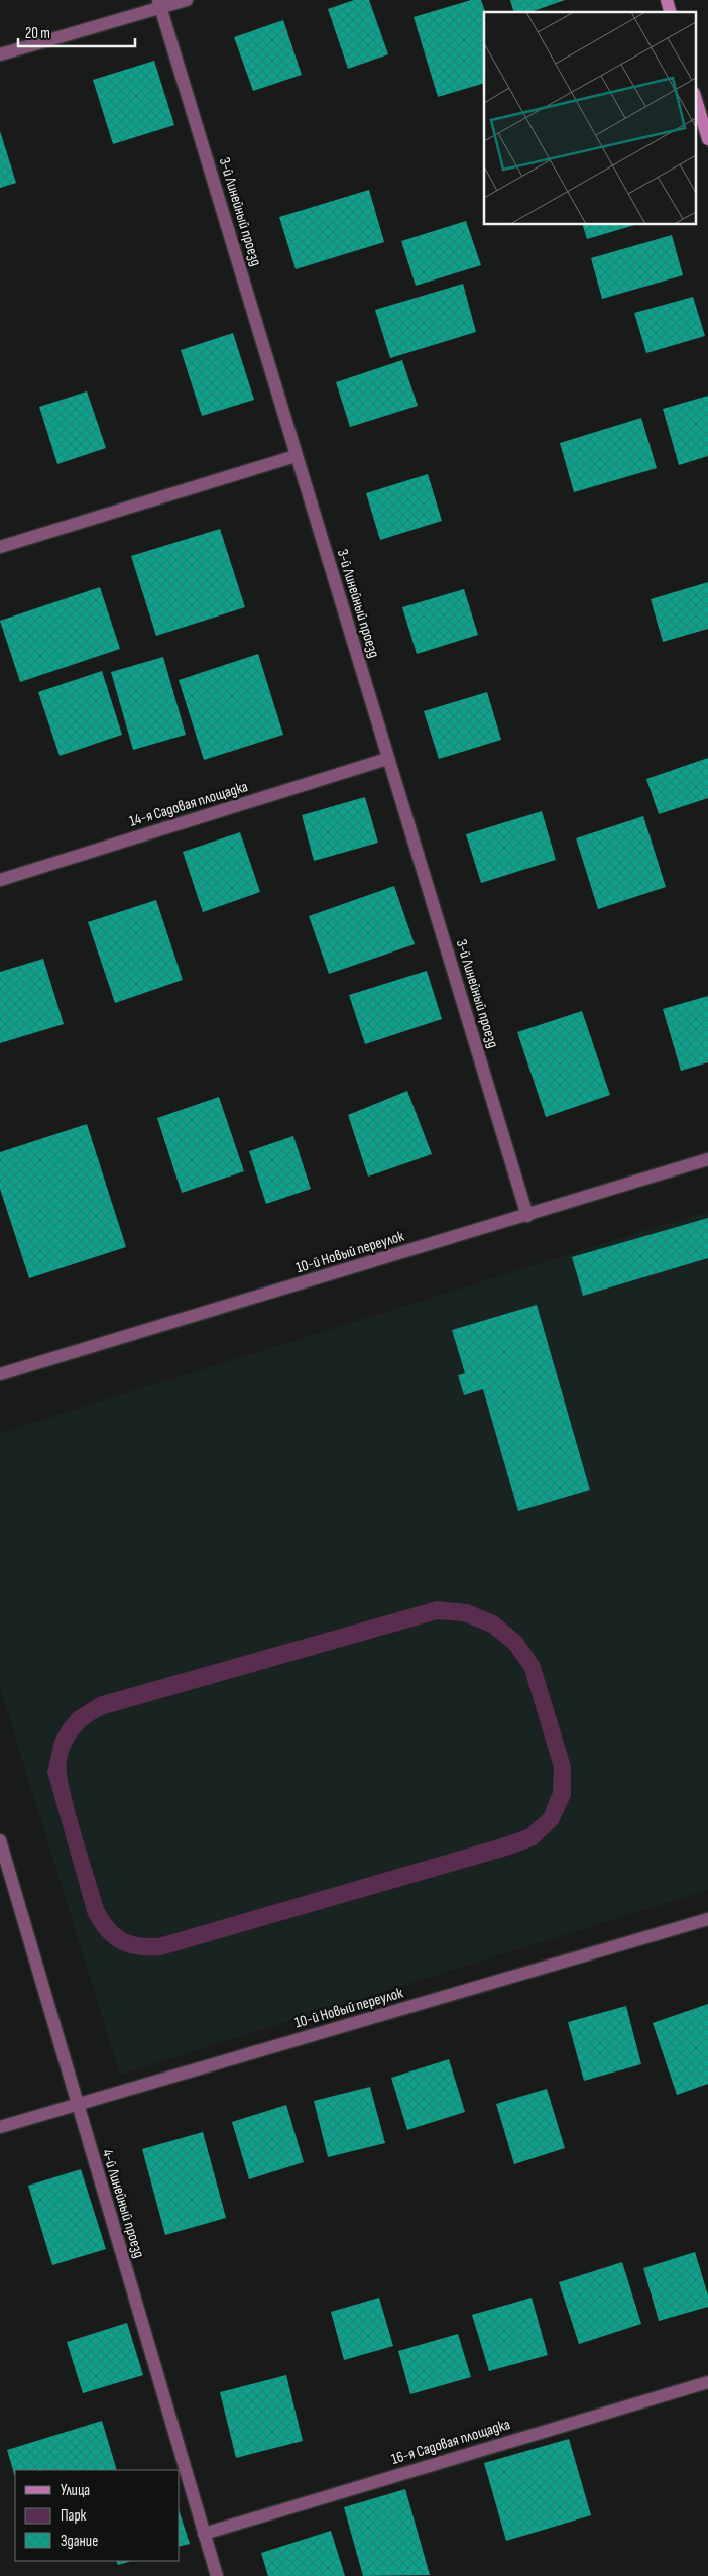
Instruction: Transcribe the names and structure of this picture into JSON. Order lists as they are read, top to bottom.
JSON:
{
  "streets": {
    "street": [
      "3-й Линейный проезд",
      "14-я Садовая площадка",
      "10-й Новый переулок",
      "4-й Линейный проезд",
      "16-я Садовая площадка"
    ]
  },
  "crossings": [
    ["3-й Линейный проезд", "14-я Садовая площадка"],
    ["3-й Линейный проезд", "10-й Новый переулок"],
    ["10-й Новый переулок", "4-й Линейный проезд"],
    ["4-й Линейный проезд", "16-я Садовая площадка"]
  ],
  "legend": ["Улица", "Парк", "Здание"],
  "scale_bar": "20 m"
}
